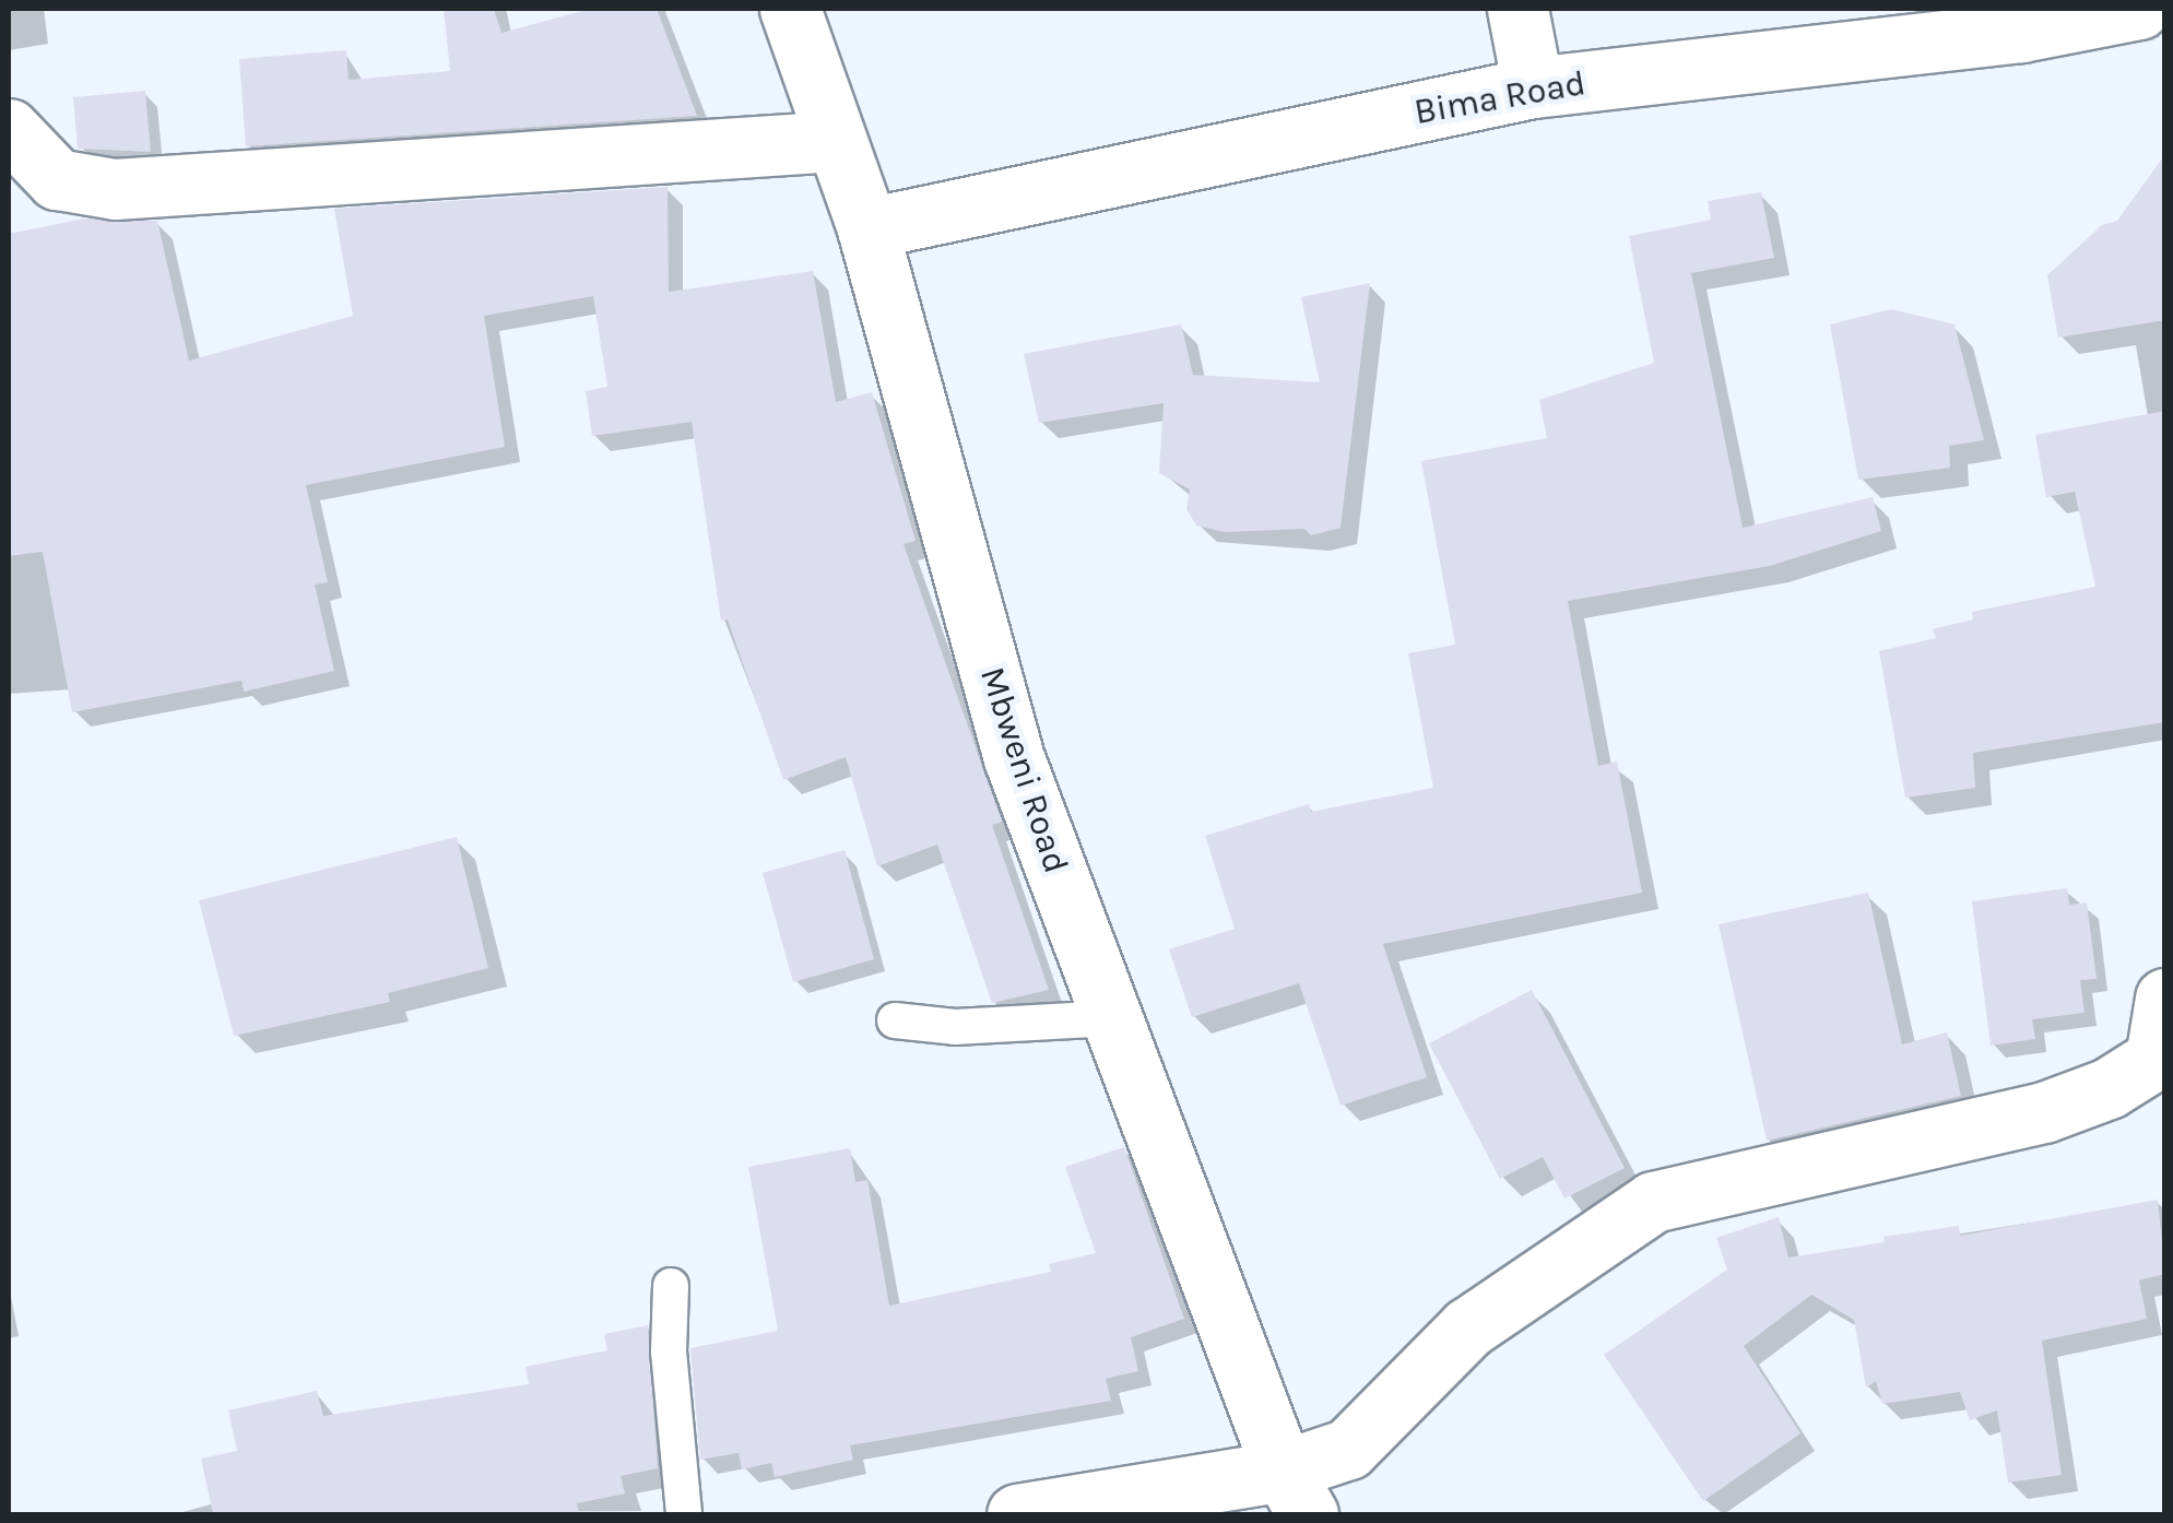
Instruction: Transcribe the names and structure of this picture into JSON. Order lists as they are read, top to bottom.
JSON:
{
  "streets": {
    "street": ["Bima Road", "Mbweni Road"]
  },
  "crossings": [
    ["Bima Road", "Mbweni Road"]
  ]
}
